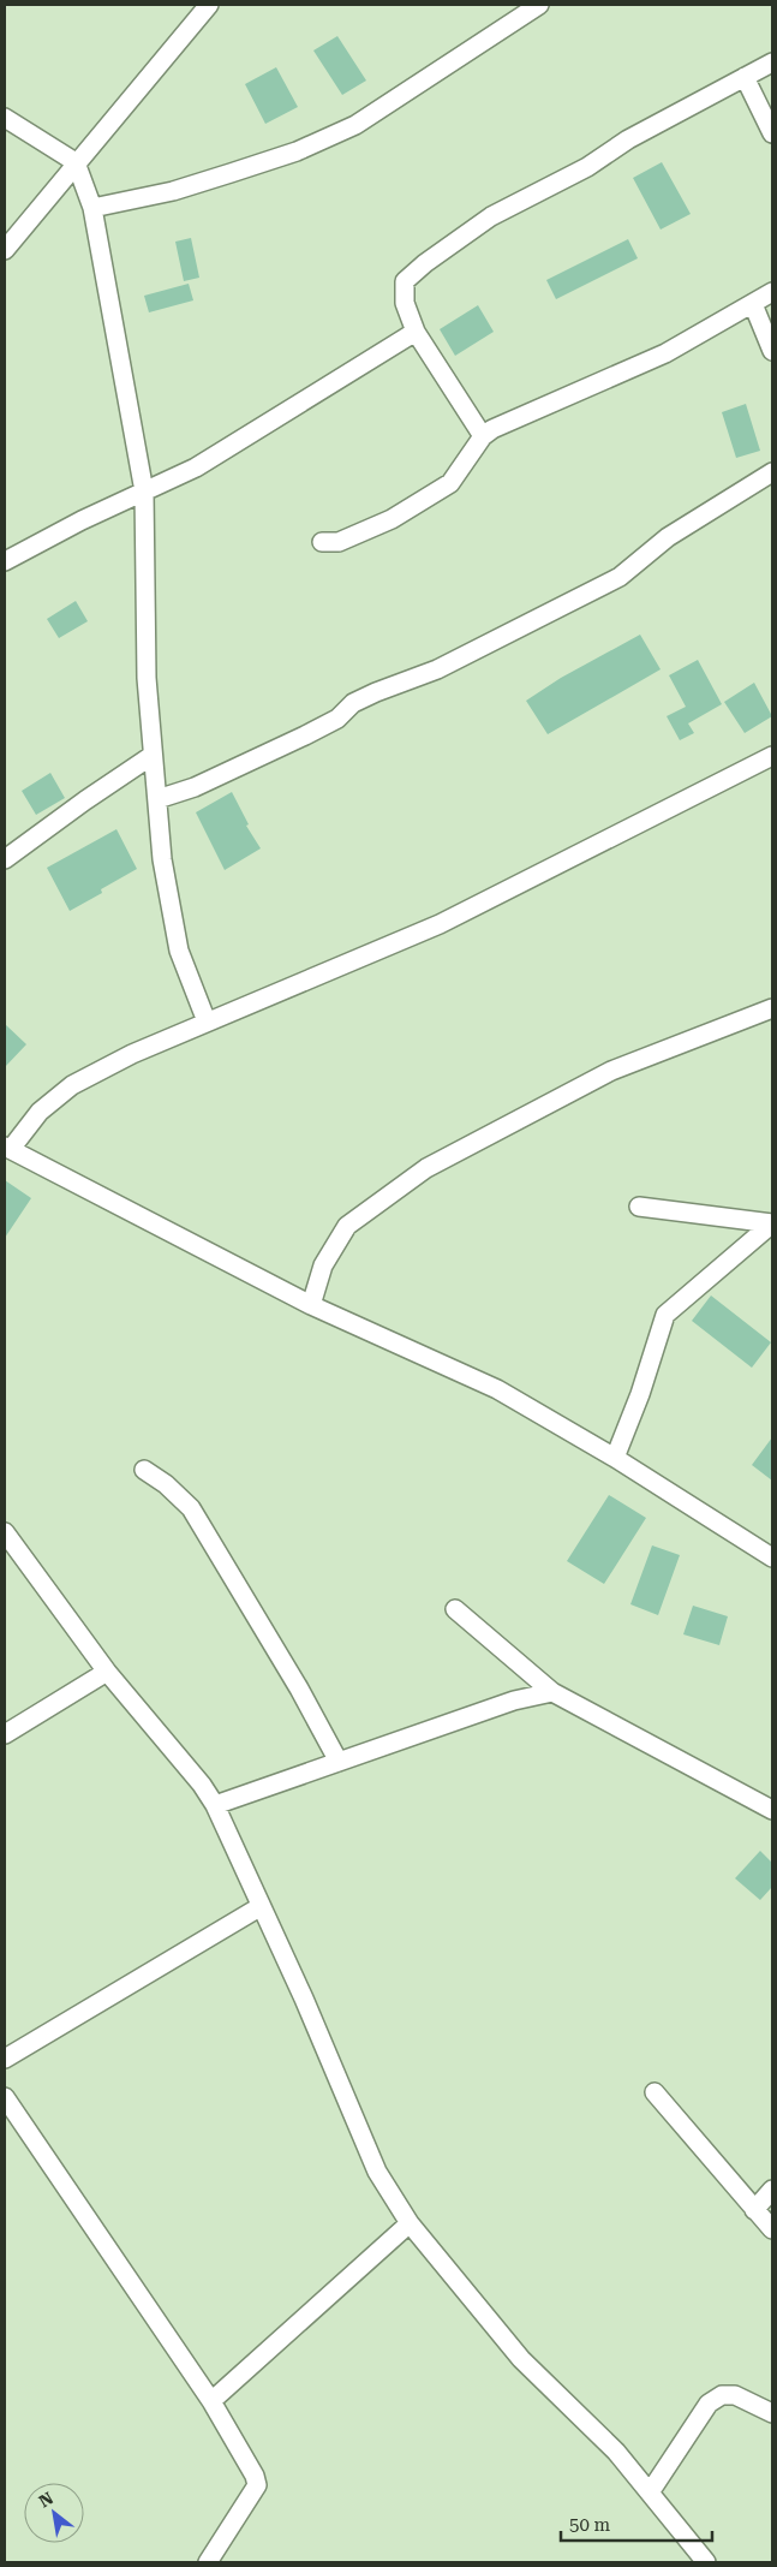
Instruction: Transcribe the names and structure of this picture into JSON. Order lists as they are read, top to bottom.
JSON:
{
  "scale_bar": "50 m",
  "north": "top left"
}
